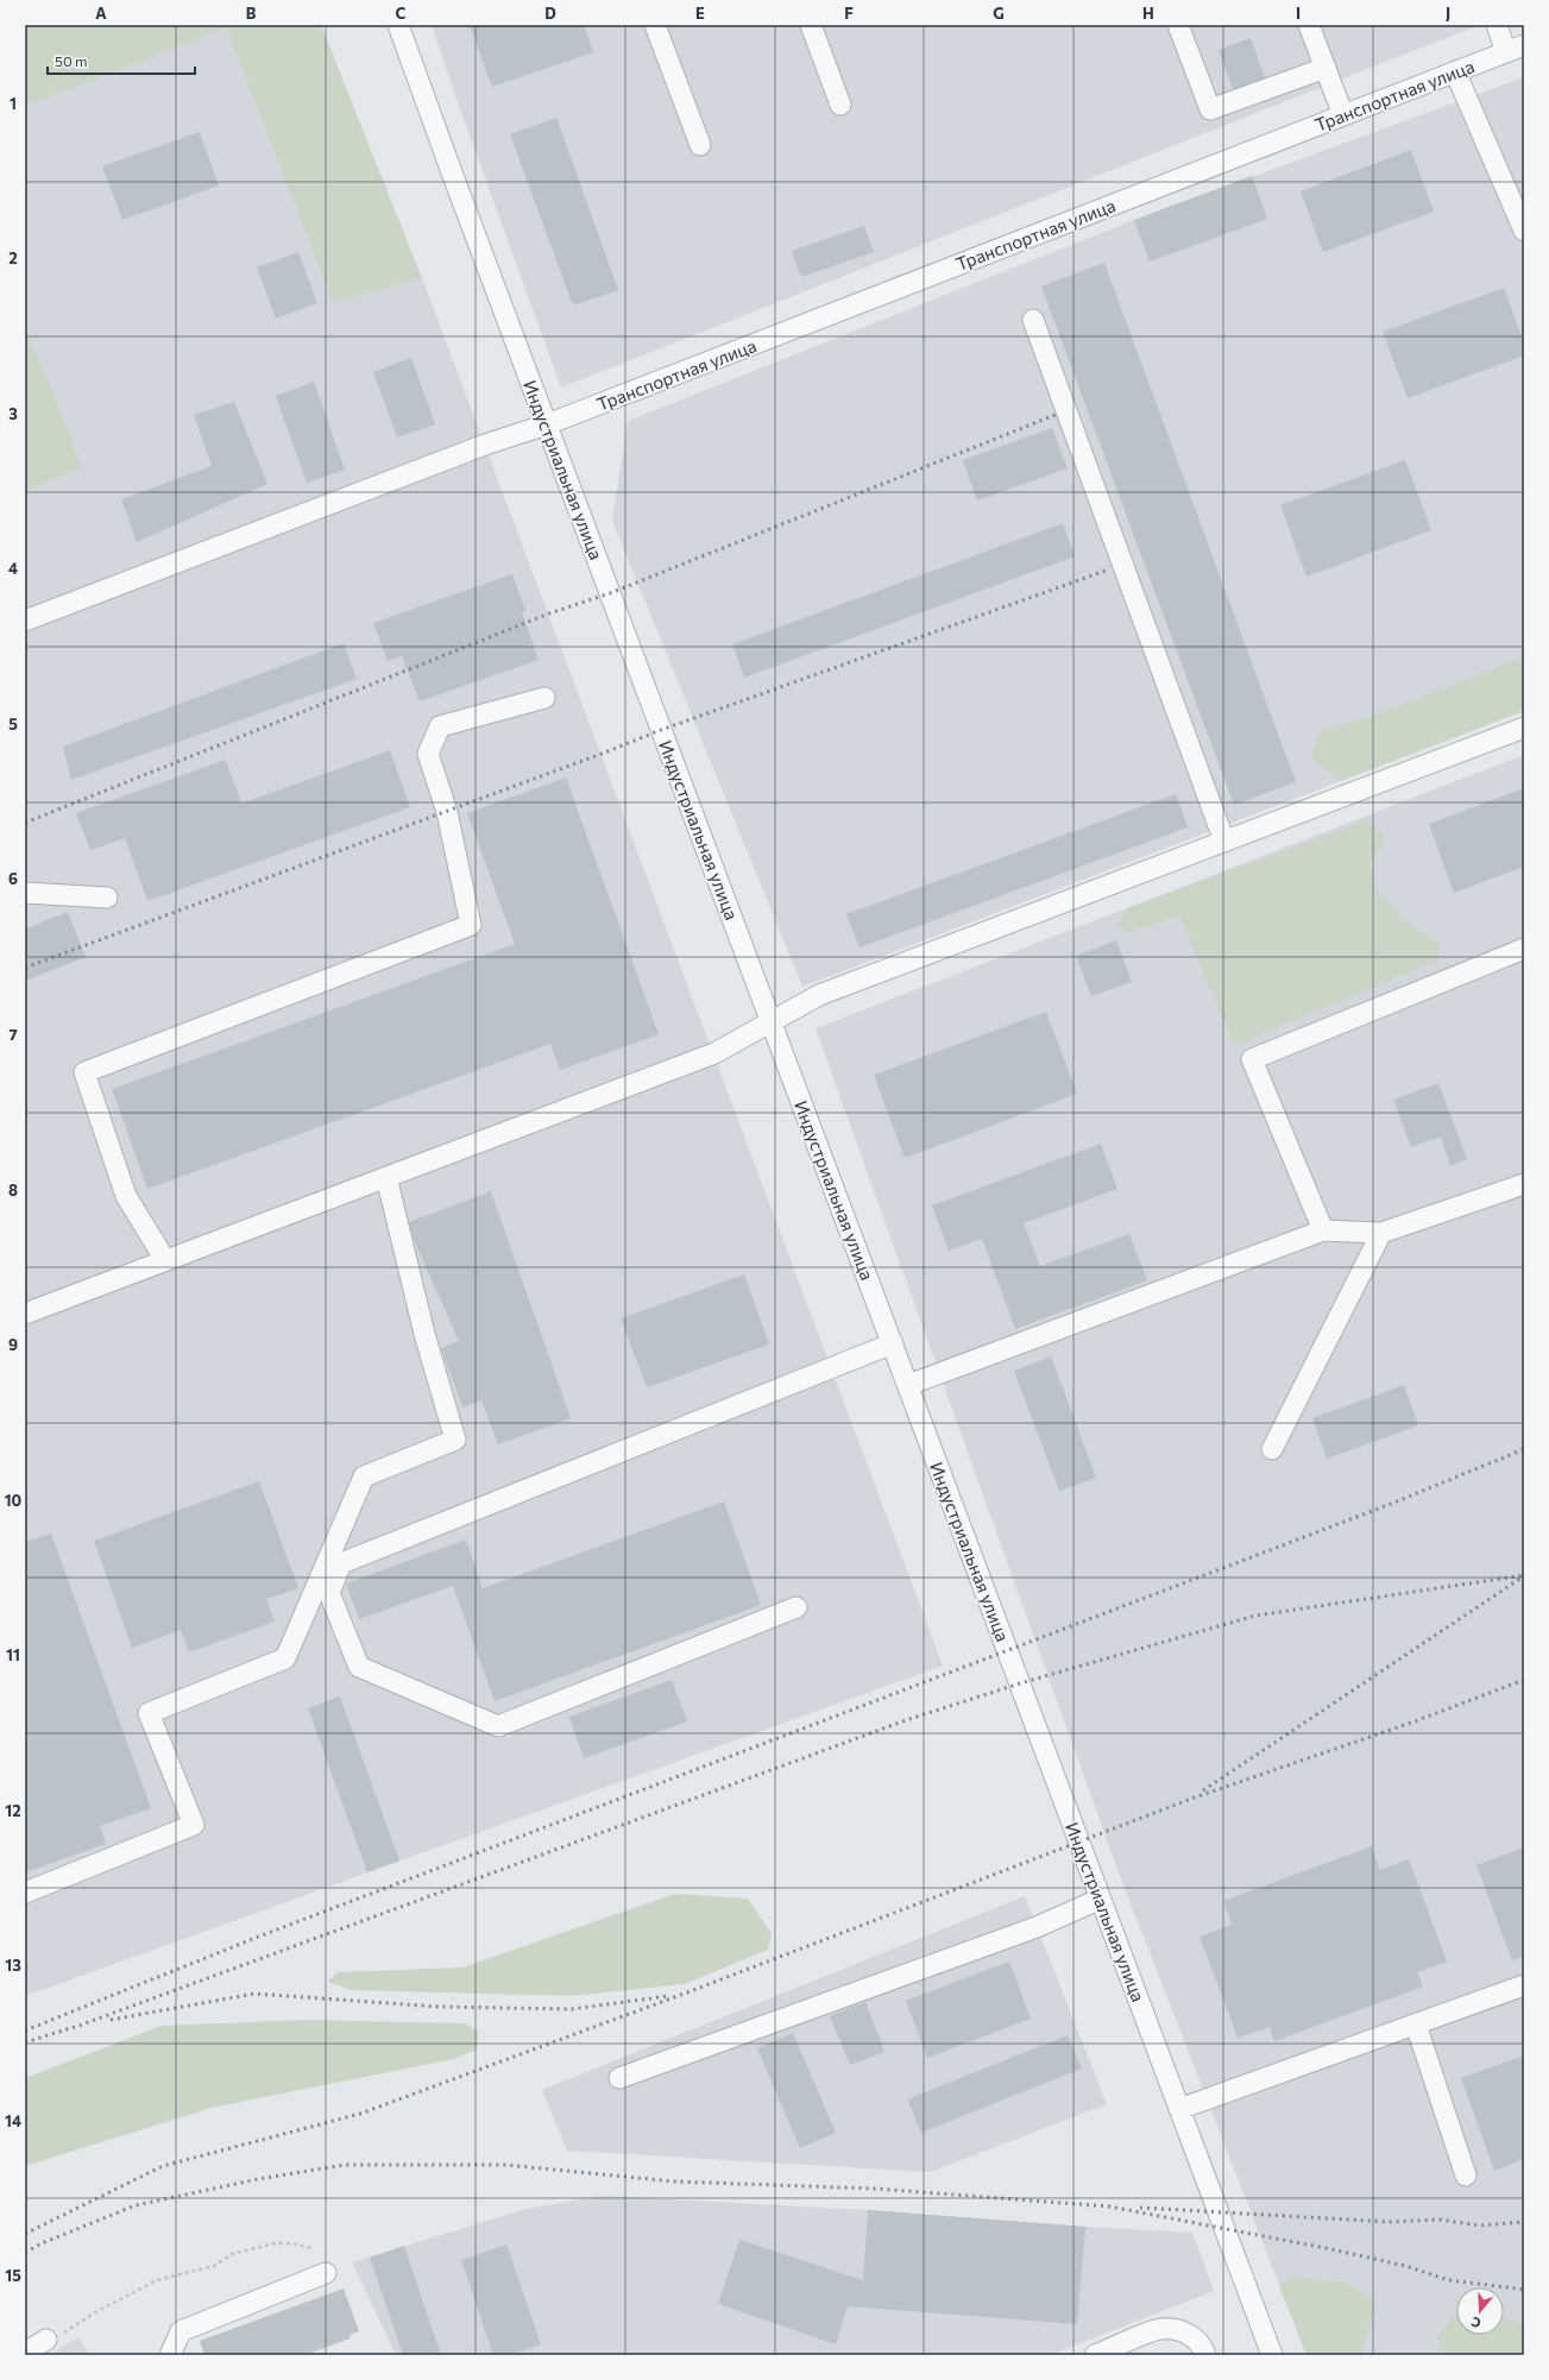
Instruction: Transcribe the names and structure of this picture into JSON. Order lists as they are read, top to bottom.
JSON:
{
  "streets": {
    "street": ["Транспортная улица", "Индустриальная улица"]
  },
  "crossings": [
    ["Транспортная улица", "Индустриальная улица"]
  ],
  "scale_bar": "50 m",
  "north": "bottom",
  "grid": {
    "columns": [
      "A",
      "B",
      "C",
      "D",
      "E",
      "F",
      "G",
      "H",
      "I",
      "J"
    ],
    "rows": [
      "1",
      "2",
      "3",
      "4",
      "5",
      "6",
      "7",
      "8",
      "9",
      "10",
      "11",
      "12",
      "13",
      "14",
      "15"
    ]
  }
}
